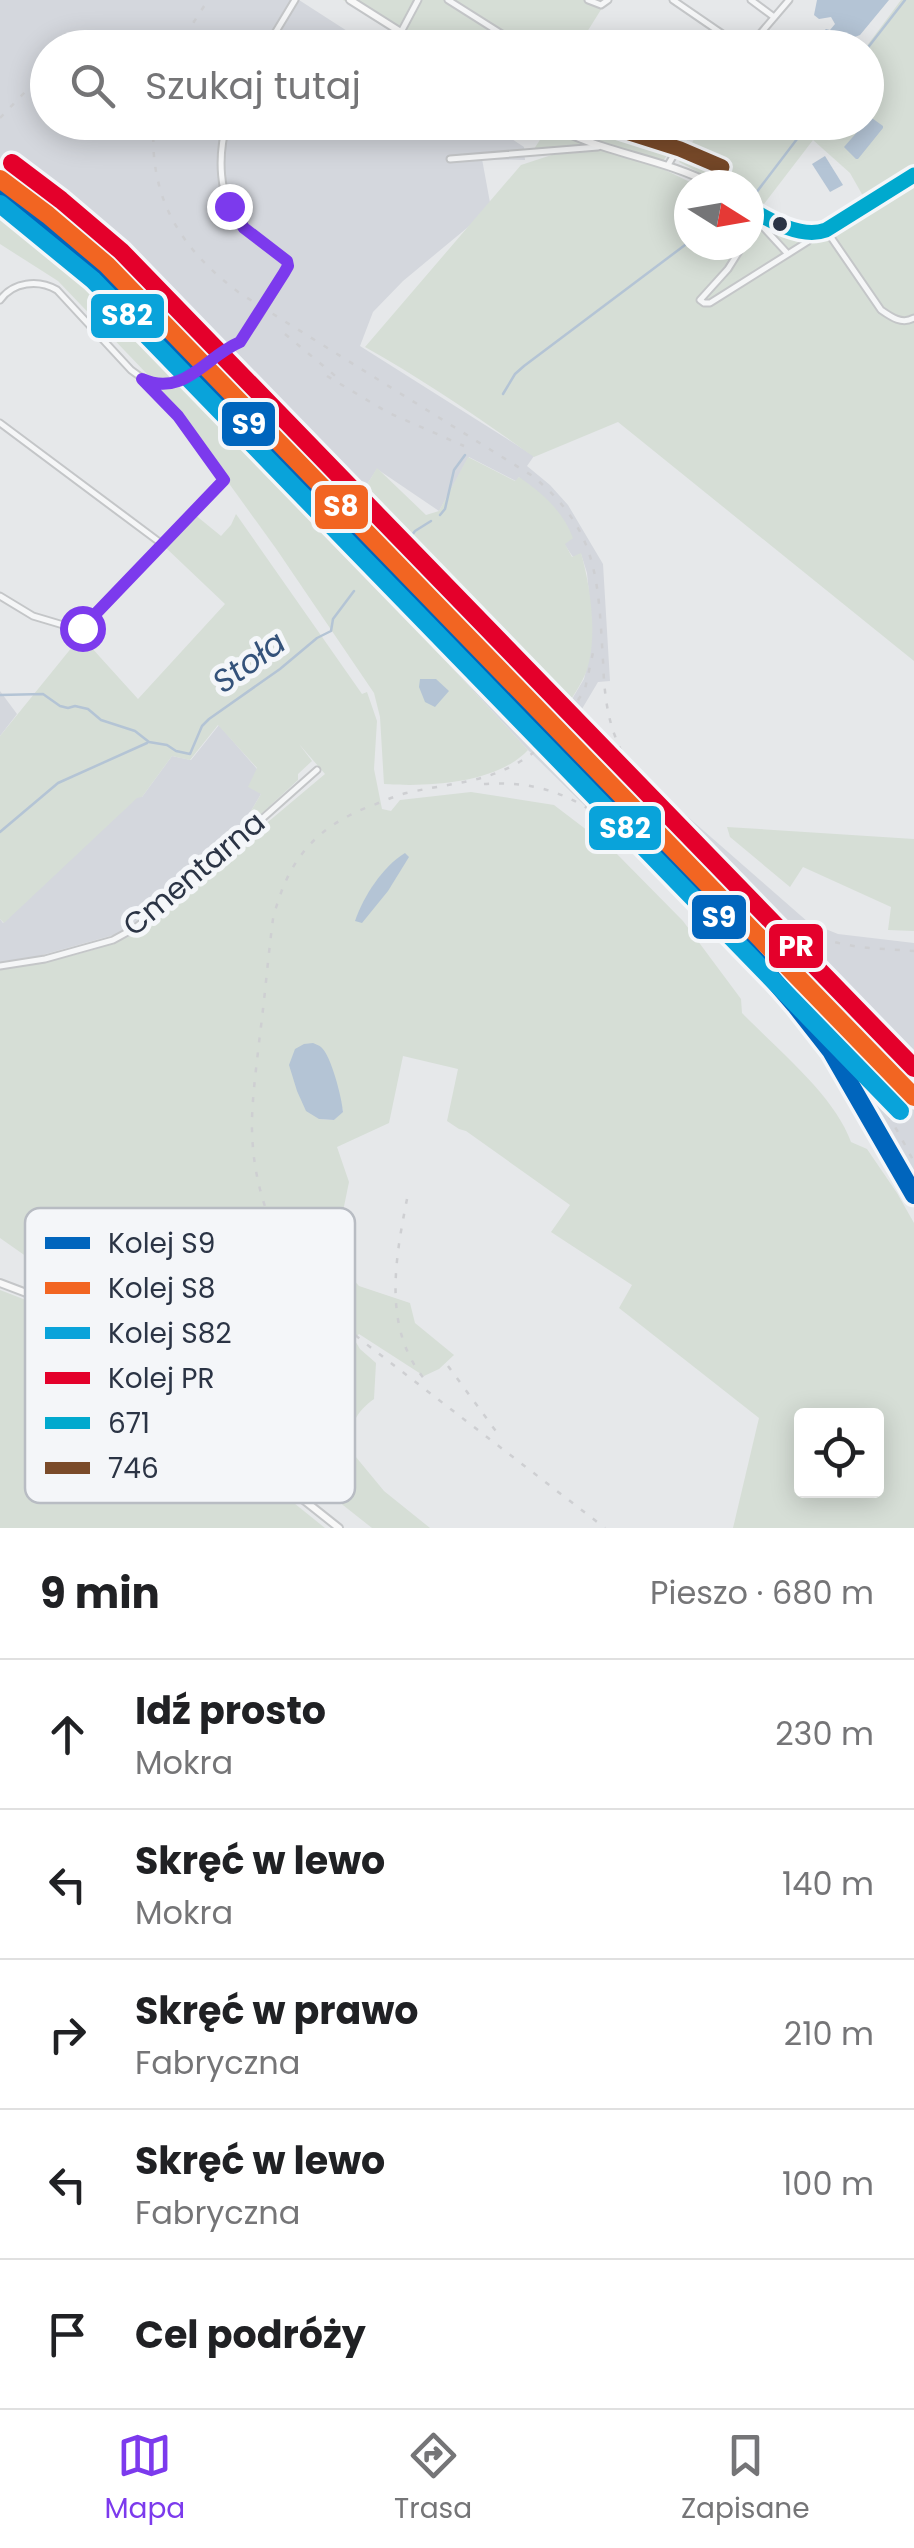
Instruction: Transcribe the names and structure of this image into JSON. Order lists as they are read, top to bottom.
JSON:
{
  "streets": {
    "street": ["Cmentarna"]
  },
  "water": ["Stoła"],
  "lines": [
    "transit line 746",
    "rail line PR",
    "transit line 671",
    "rail line S8",
    "rail line S9",
    "rail line S82"
  ],
  "legend": [
    "Kolej S9",
    "Kolej S8",
    "Kolej S82",
    "Kolej PR",
    "671",
    "746"
  ],
  "north": "right",
  "page": {
    "search": "Szukaj tutaj",
    "heading": ["9 min", "Pieszo · 680 m"],
    "list": [
      ["Idź prosto", "Mokra", "230 m"],
      ["Skręć w lewo", "Mokra", "140 m"],
      ["Skręć w prawo", "Fabryczna", "210 m"],
      ["Skręć w lewo", "Fabryczna", "100 m"],
      "Cel podróży"
    ],
    "nav": ["Mapa", "Trasa", "Zapisane"]
  }
}
